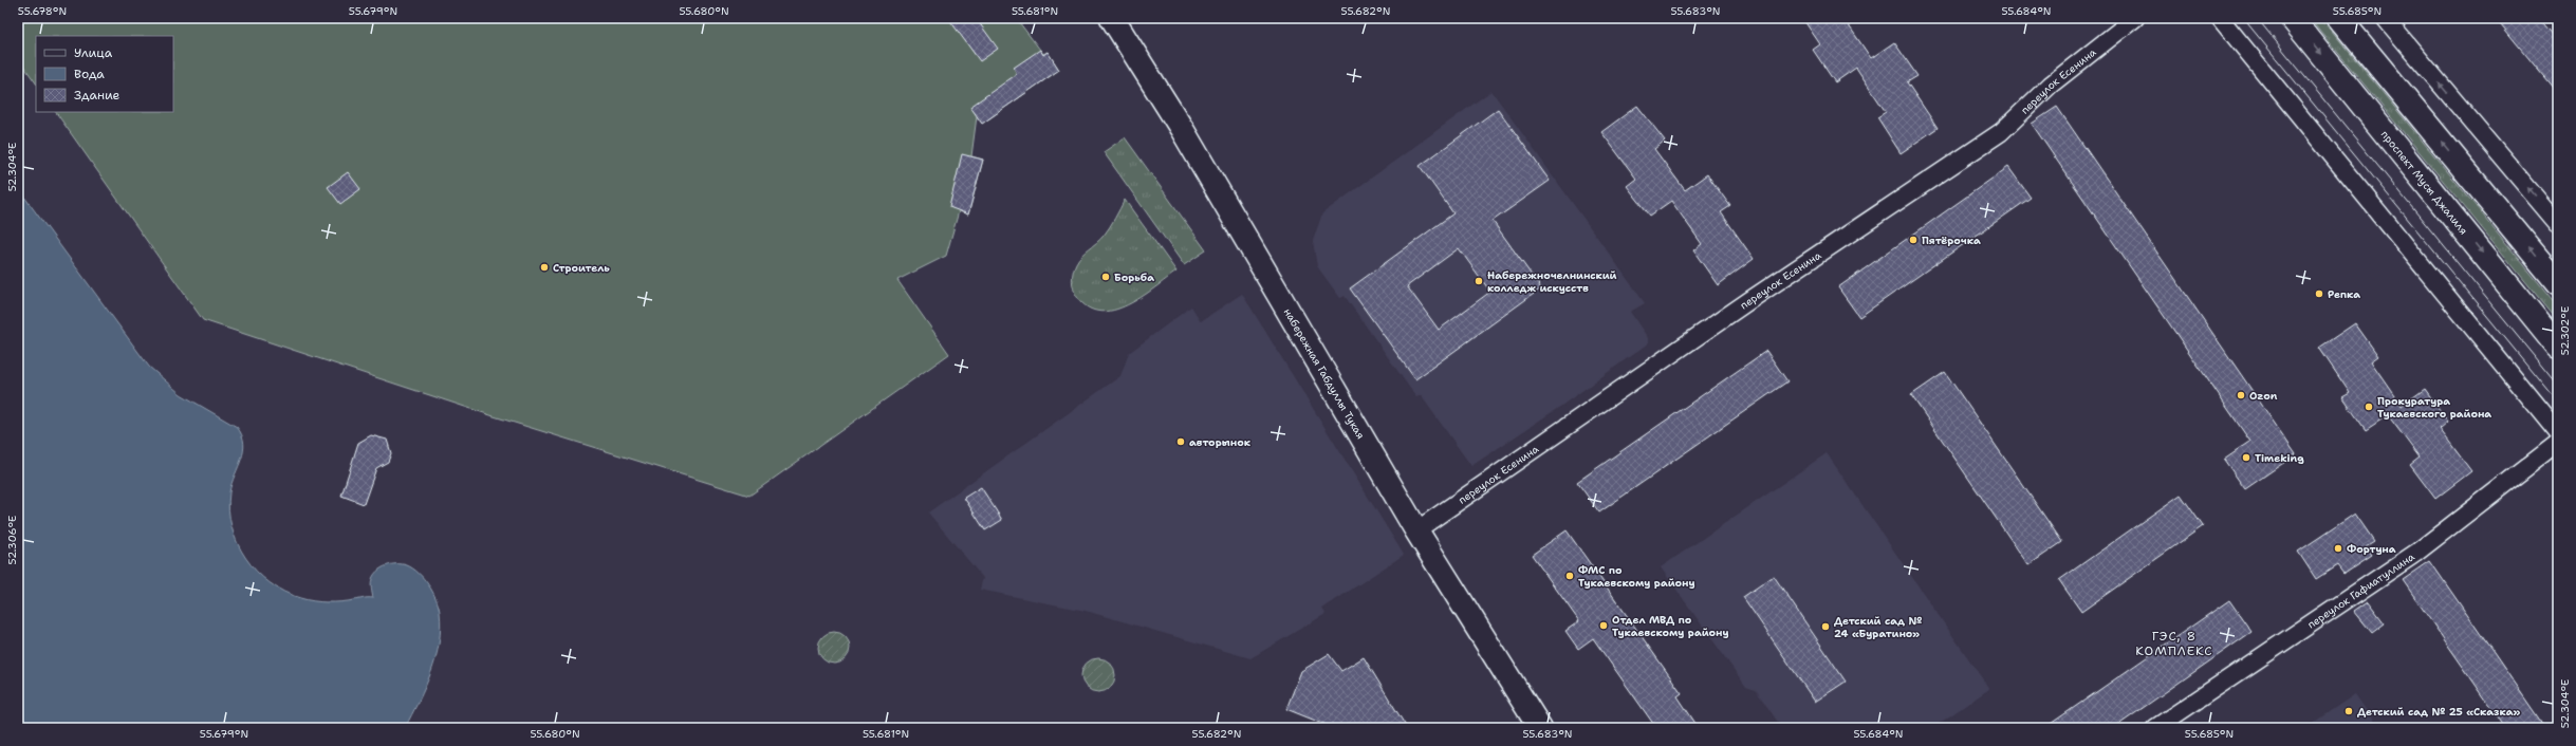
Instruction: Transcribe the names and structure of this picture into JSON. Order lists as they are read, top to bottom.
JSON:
{
  "streets": {
    "main road": ["проспект Мусы Джалиля", "набережная Габдуллы Тукая"],
    "street": ["переулок Есенина", "переулок Гафиатуллина"]
  },
  "crossings": [
    ["переулок Есенина", "набережная Габдуллы Тукая"]
  ],
  "districts": ["ГЭС, 8 КОМПЛЕКС"],
  "places": [
    "Пятёрочка",
    "Строитель",
    "Борьба",
    "Набережночелнинский колледж искусств",
    "Репка",
    "Ozon",
    "Прокуратура Тукаевского района",
    "авторынок",
    "Timeking",
    "Фортуна",
    "ФМС по Тукаевскому району",
    "Отдел МВД по Тукаевскому району",
    "Детский сад № 24 «Буратино»",
    "Детский сад № 25 «Сказка»"
  ],
  "legend": ["Улица", "Вода", "Здание"],
  "coordinates": [
    "55.678°N",
    "55.679°N",
    "55.680°N",
    "55.681°N",
    "55.682°N",
    "55.683°N",
    "55.684°N",
    "55.685°N",
    "52.304°E",
    "52.302°E",
    "52.306°E"
  ]
}
